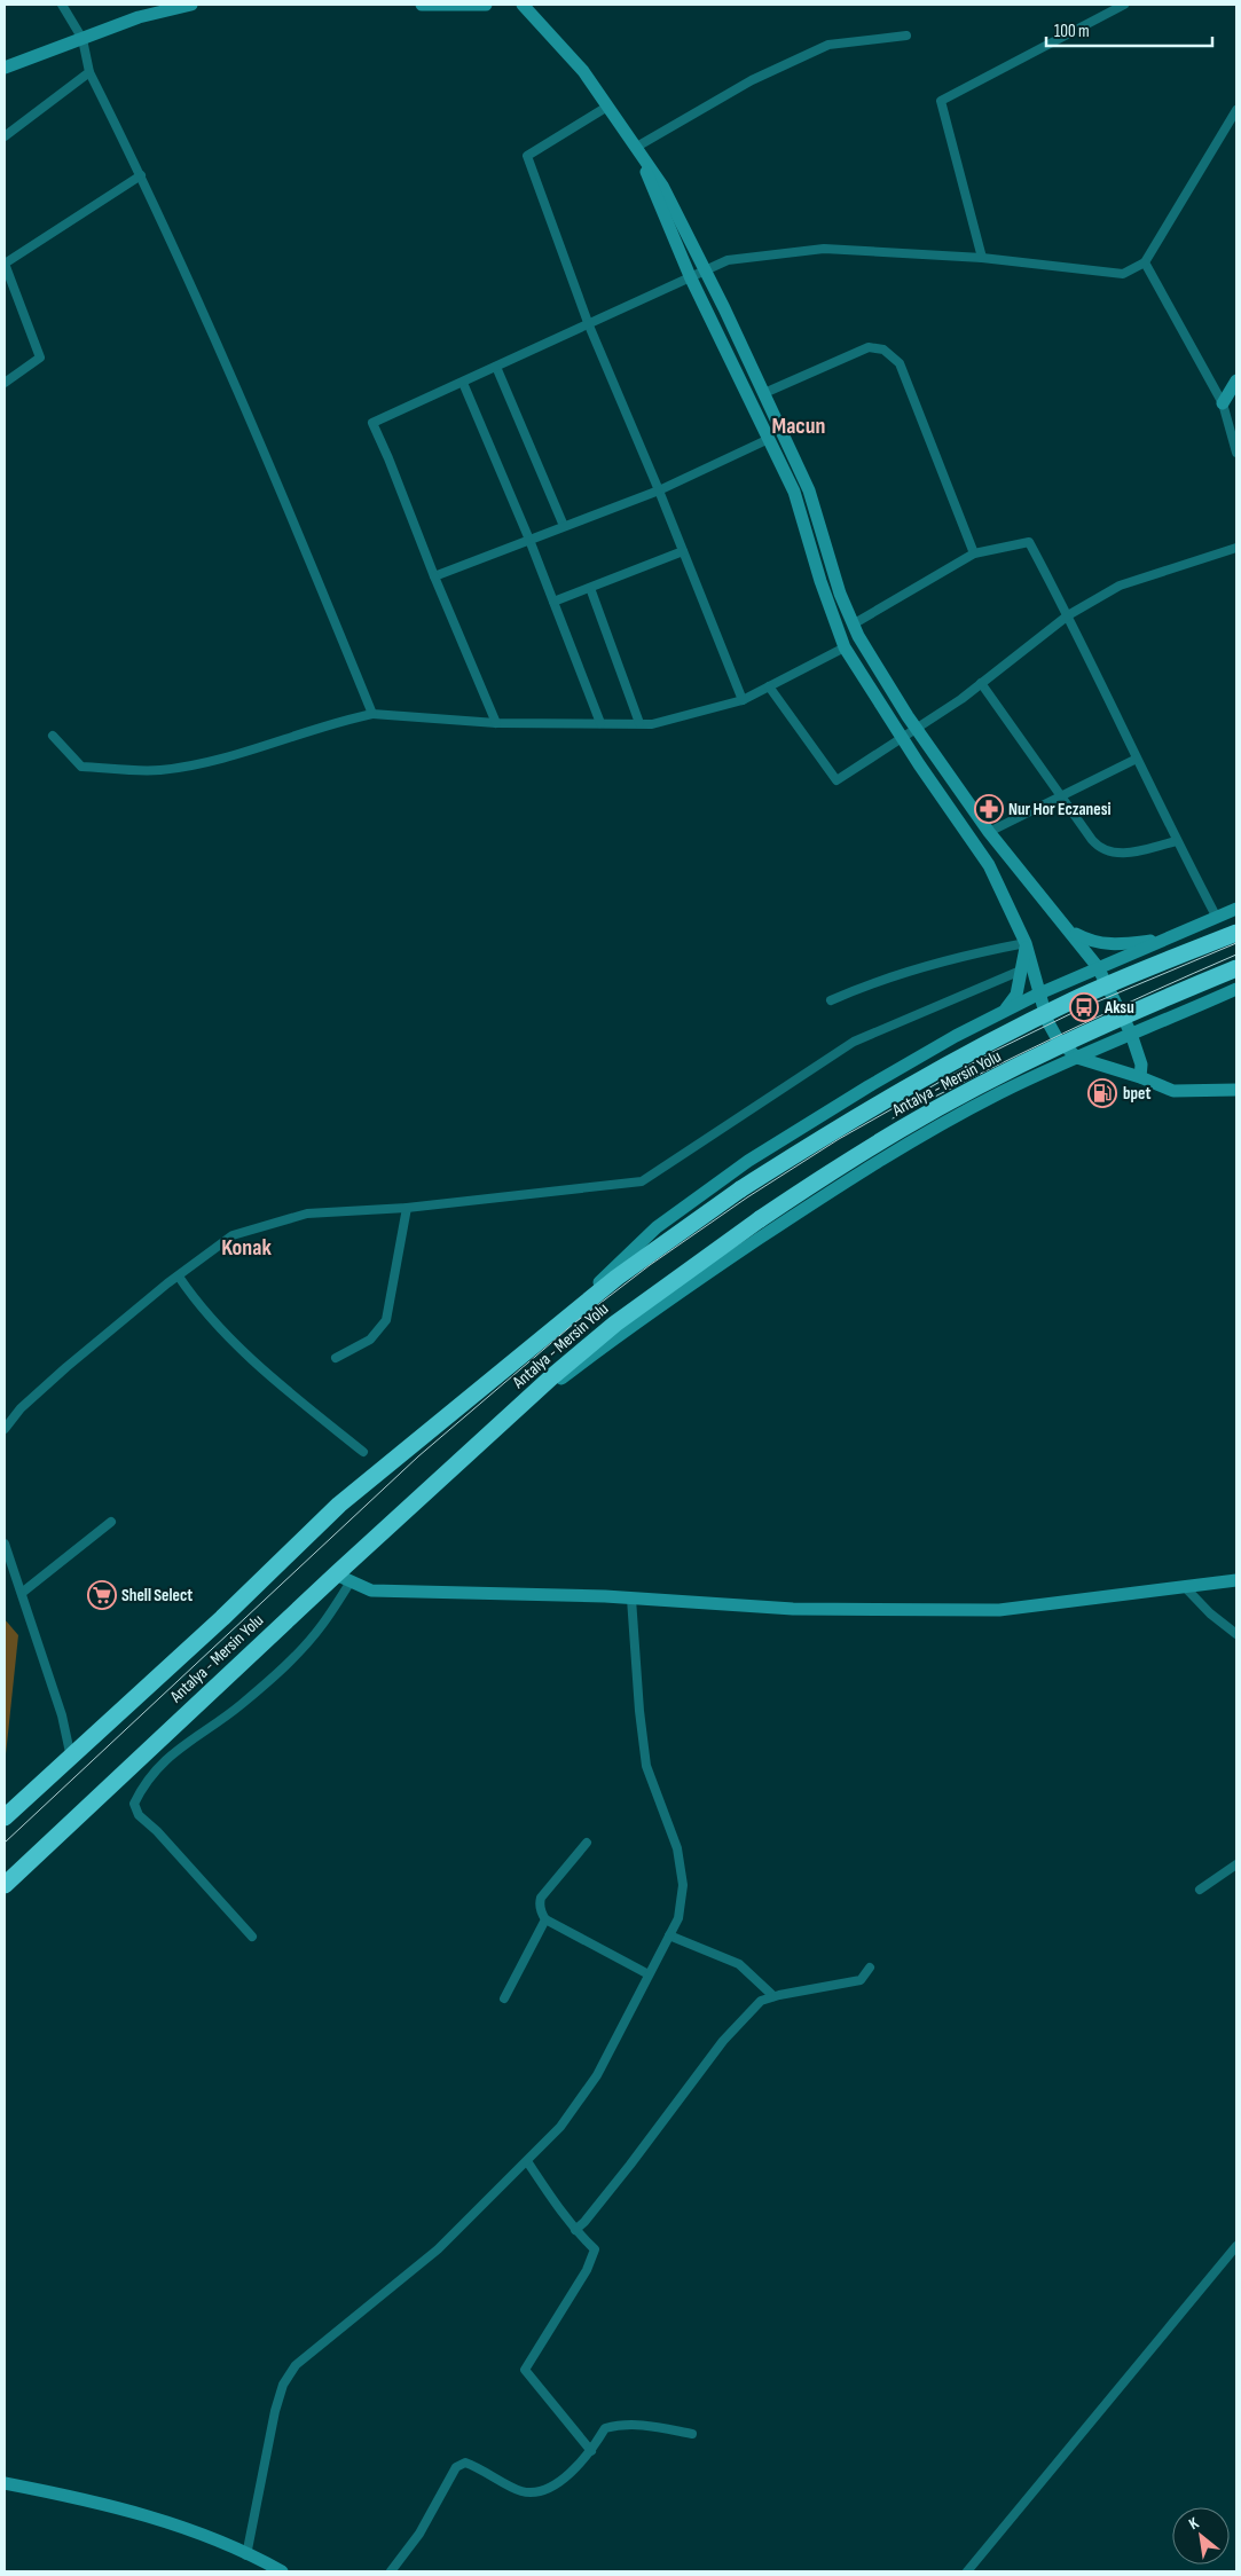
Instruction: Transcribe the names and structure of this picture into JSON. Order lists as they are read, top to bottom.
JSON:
{
  "streets": {
    "highway": ["Antalya - Mersin Yolu"]
  },
  "districts": ["Macun", "Konak"],
  "places": {
    "pharmacy": ["Nur Hor Eczanesi"],
    "bus stop": ["Aksu"],
    "fuel station": ["bpet"],
    "supermarket": ["Shell Select"]
  },
  "scale_bar": "100 m",
  "north": "top left"
}
